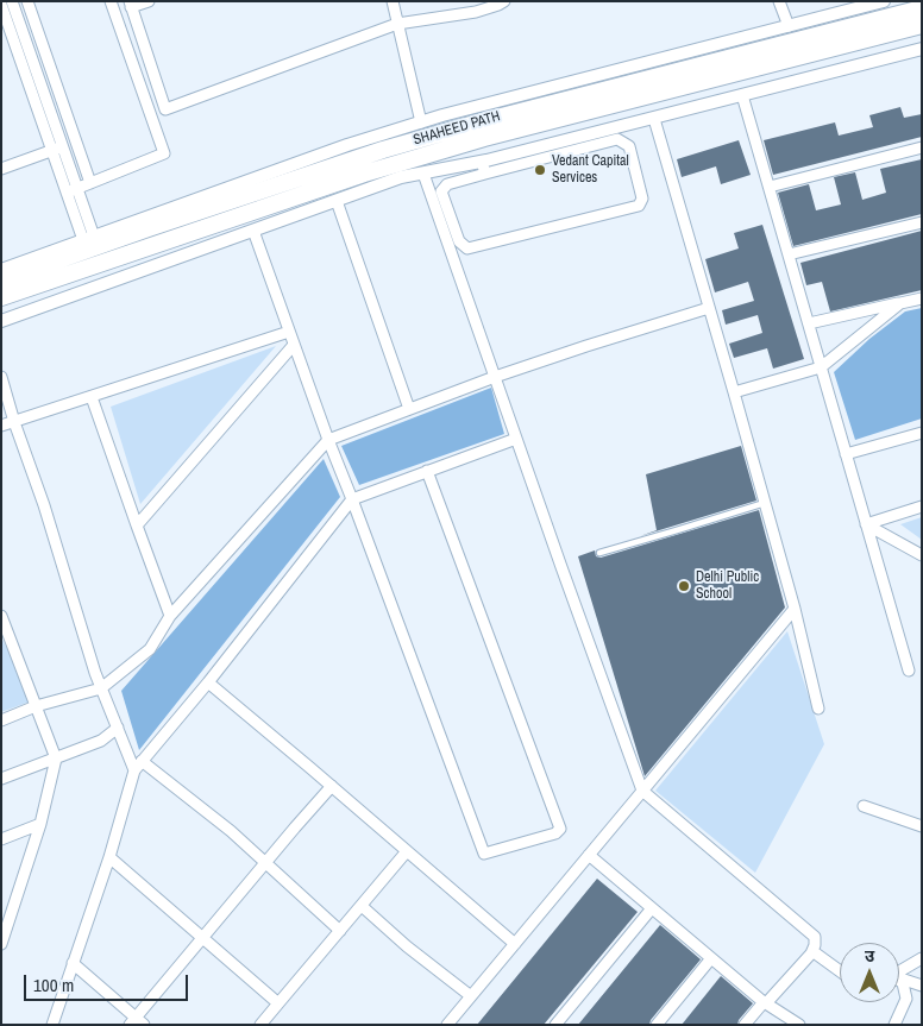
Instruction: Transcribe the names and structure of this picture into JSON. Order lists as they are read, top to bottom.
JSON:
{
  "streets": {
    "highway": ["SHAHEED PATH"]
  },
  "places": ["Vedant Capital Services", "Delhi Public School"],
  "scale_bar": "100 m",
  "north": "top"
}
